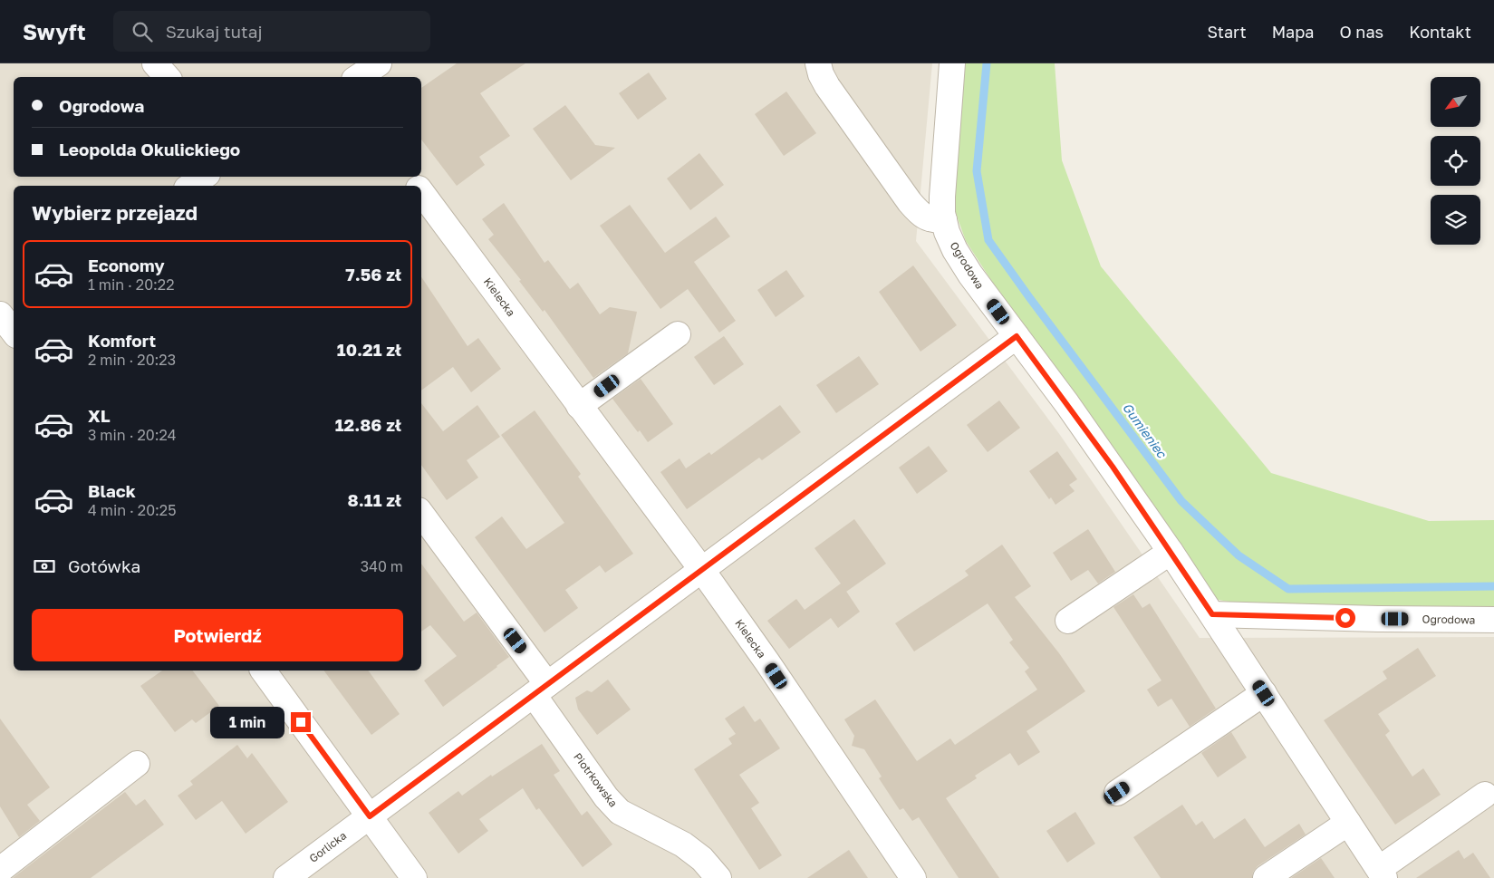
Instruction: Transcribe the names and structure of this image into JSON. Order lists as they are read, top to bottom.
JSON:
{
  "streets": {
    "street": [
      "Ogrodowa",
      "Kielecka",
      "Piotrkowska",
      "Gorlicka"
    ]
  },
  "crossings": [
    ["Ogrodowa", "Gorlicka"],
    ["Kielecka", "Gorlicka"],
    ["Piotrkowska", "Gorlicka"]
  ],
  "water": ["Gumieniec"],
  "north": "bottom left",
  "page": {
    "header": "Swyft",
    "search": "Szukaj tutaj",
    "nav": [
      "Start",
      "Mapa",
      "O nas",
      "Kontakt"
    ],
    "banner": ["Ogrodowa", "Leopolda Okulickiego"],
    "heading": "Wybierz przejazd",
    "list": [
      {
        "name": "Economy",
        "note": "1 min · 20:22",
        "value": "7.56 zł"
      },
      {
        "name": "Komfort",
        "note": "2 min · 20:23",
        "value": "10.21 zł"
      },
      {
        "name": "XL",
        "note": "3 min · 20:24",
        "value": "12.86 zł"
      },
      {
        "name": "Black",
        "note": "4 min · 20:25",
        "value": "8.11 zł"
      }
    ],
    "pay": ["Gotówka", "340 m"],
    "buttons": "Potwierdź",
    "bubble": "1 min"
  }
}
